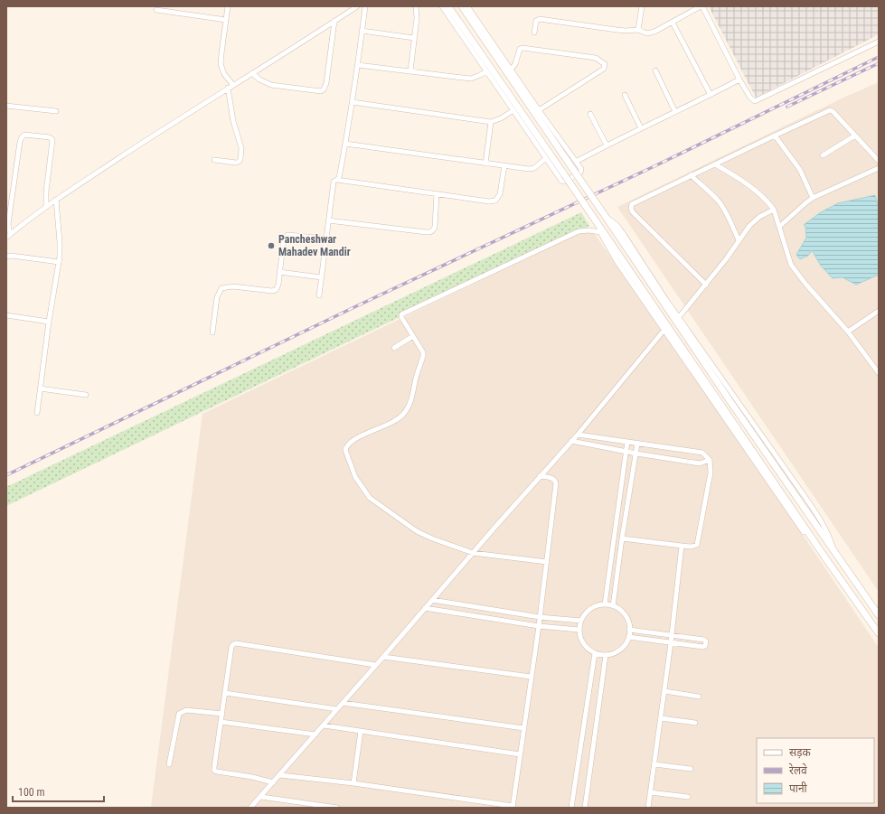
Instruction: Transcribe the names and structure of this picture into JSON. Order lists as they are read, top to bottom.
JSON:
{
  "places": ["Pancheshwar Mahadev Mandir"],
  "legend": ["सड़क", "रेलवे", "पानी"],
  "scale_bar": "100 m"
}
